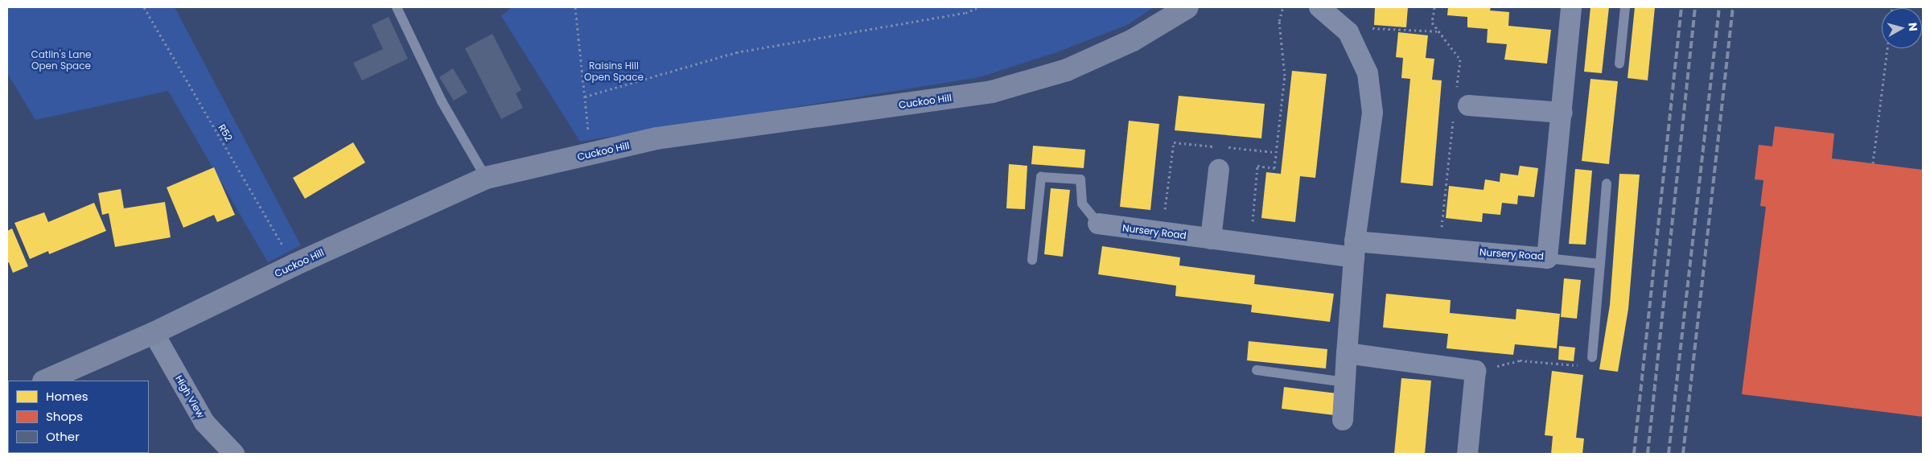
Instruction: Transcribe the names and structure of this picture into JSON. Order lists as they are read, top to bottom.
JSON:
{
  "streets": {
    "main road": ["Cuckoo Hill"],
    "street": ["Nursery Road", "High View"],
    "path": ["R52"]
  },
  "crossings": [
    ["Cuckoo Hill", "R52"],
    ["Cuckoo Hill", "High View"]
  ],
  "parks": ["Catlin's Lane Open Space", "Raisins Hill Open Space"],
  "legend": ["Homes", "Shops", "Other"],
  "north": "right"
}
